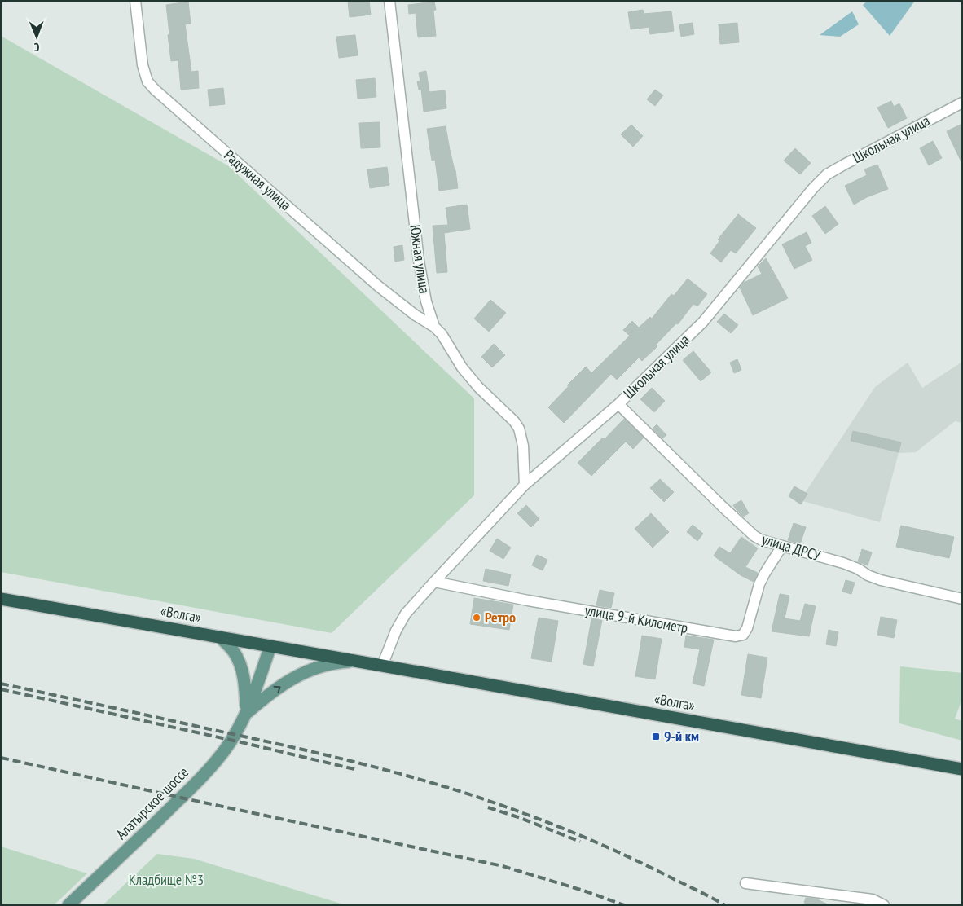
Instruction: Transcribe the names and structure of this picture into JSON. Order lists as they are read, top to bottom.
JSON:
{
  "streets": {
    "highway": ["«Волга»"],
    "main road": ["Алатырское шоссе"],
    "street": [
      "Школьная улица",
      "Радужная улица",
      "Южная улица",
      "улица ДРСУ",
      "улица 9-й Километр"
    ]
  },
  "crossings": [
    ["Школьная улица", "Южная улица"],
    ["Школьная улица", "улица ДРСУ"],
    ["Школьная улица", "«Волга»"],
    ["Школьная улица", "улица 9-й Километр"],
    ["Радужная улица", "Южная улица"],
    ["улица ДРСУ", "улица 9-й Километр"]
  ],
  "parks": ["Кладбище №3"],
  "places": {
    "other": ["Ретро"],
    "transit": ["9-й км"]
  },
  "north": "bottom"
}
